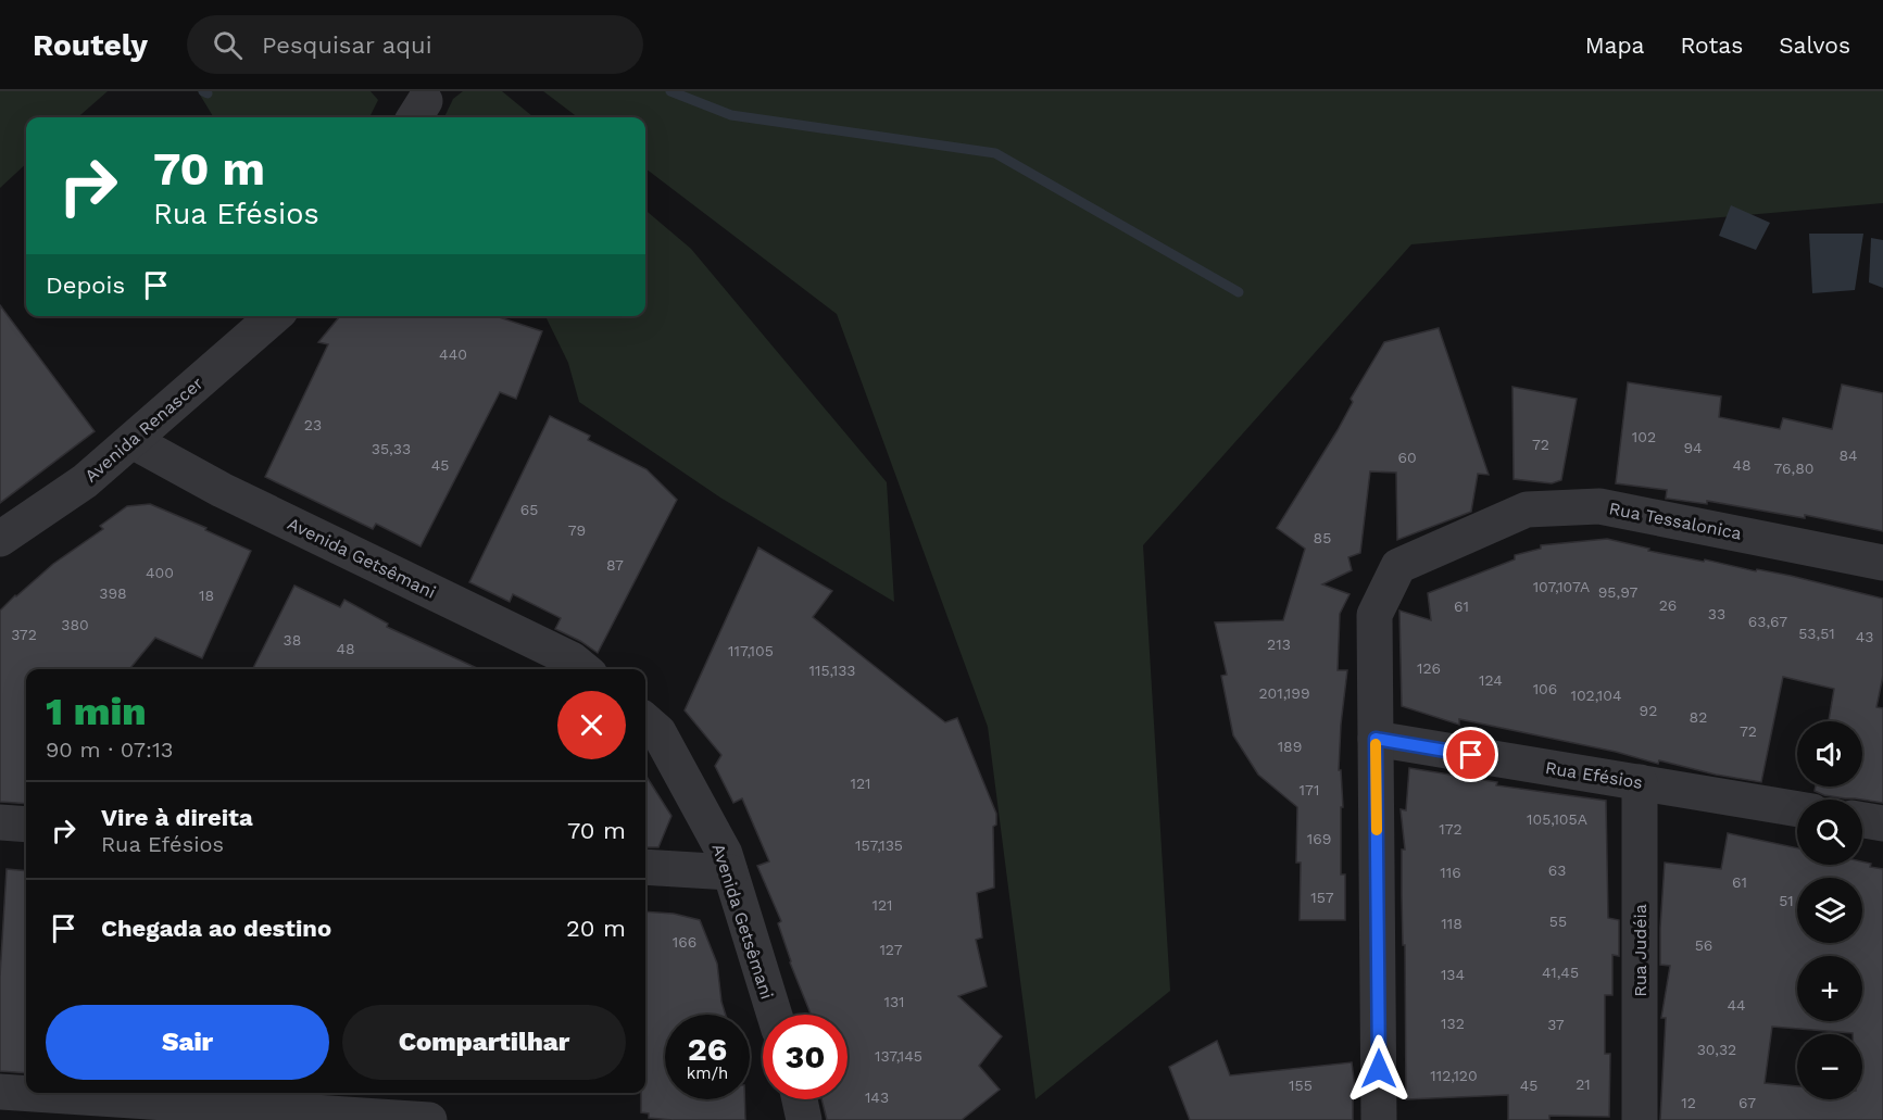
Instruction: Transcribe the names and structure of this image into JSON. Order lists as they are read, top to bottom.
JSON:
{
  "streets": {
    "street": [
      "Avenida Renascer",
      "Rua Tessalonica",
      "Avenida Getsêmani",
      "Rua Efésios",
      "Rua Judéia"
    ]
  },
  "crossings": [
    ["Avenida Renascer", "Avenida Getsêmani"],
    ["Rua Tessalonica", "Rua Efésios"],
    ["Rua Efésios", "Rua Judéia"]
  ],
  "house_numbers": [
    "440",
    "23",
    "102",
    "72",
    "94",
    "35,33",
    "84",
    "60",
    "45",
    "48",
    "76,80",
    "65",
    "79",
    "85",
    "87",
    "400",
    "107,107A",
    "95,97",
    "398",
    "18",
    "26",
    "61",
    "33",
    "63,67",
    "380",
    "53,51",
    "372",
    "43",
    "38",
    "213",
    "48",
    "117,105",
    "126",
    "115,133",
    "124",
    "106",
    "201,199",
    "102,104",
    "92",
    "82",
    "72",
    "189",
    "121",
    "171",
    "105,105A",
    "172",
    "169",
    "157,135",
    "63",
    "116",
    "61",
    "157",
    "51",
    "121",
    "55",
    "118",
    "166",
    "56",
    "127",
    "41,45",
    "134",
    "131",
    "44",
    "132",
    "37",
    "30,32",
    "137,145",
    "112,120",
    "21",
    "155",
    "45",
    "143",
    "12",
    "67"
  ],
  "page": {
    "header": "Routely",
    "search": "Pesquisar aqui",
    "nav": ["Mapa", "Rotas", "Salvos"],
    "turn": ["70 m", "Rua Efésios"],
    "then": "Depois",
    "heading": ["1 min", "90 m · 07:13"],
    "map_buttons": ["+", "−"],
    "list": [
      {
        "name": "Vire à direita",
        "note": "Rua Efésios",
        "value": "70 m"
      },
      {
        "name": "Chegada ao destino",
        "value": "20 m"
      }
    ],
    "buttons": ["Sair", "Compartilhar"],
    "speed": "26 km/h",
    "limit": "30"
  }
}
